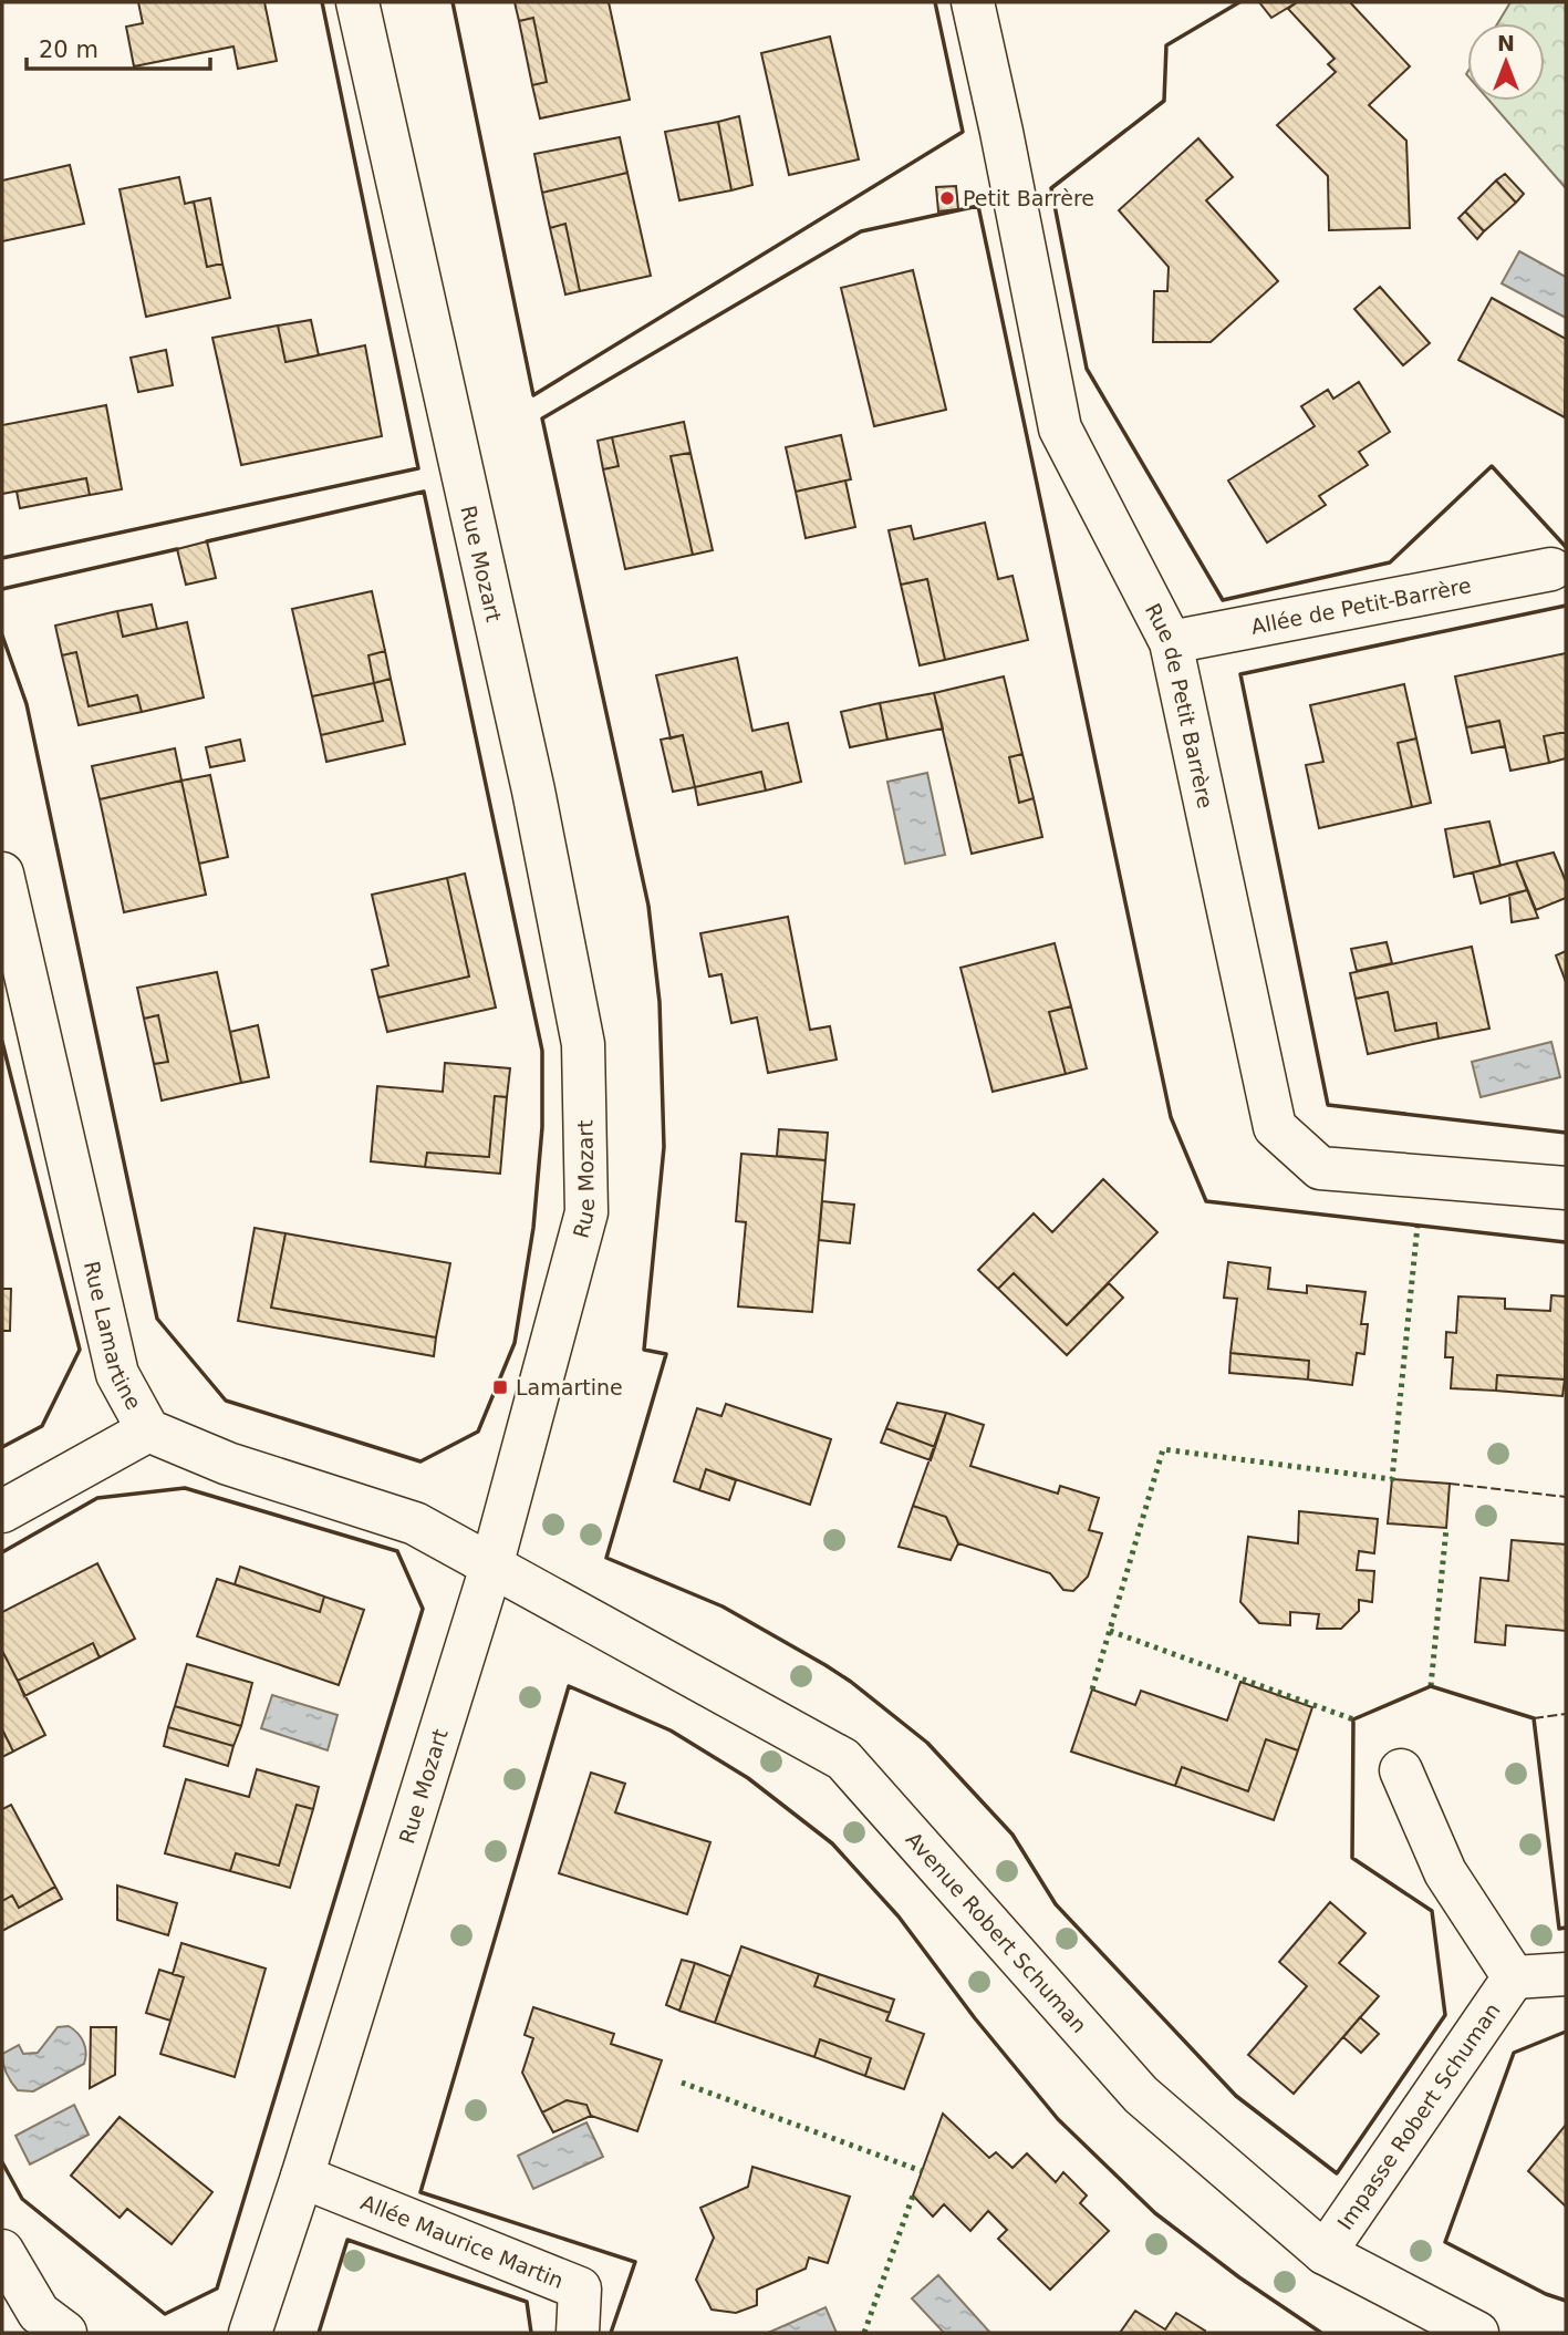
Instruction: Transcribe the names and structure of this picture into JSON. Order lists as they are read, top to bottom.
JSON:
{
  "streets": {
    "street": [
      "Rue Mozart",
      "Allée de Petit-Barrère",
      "Rue de Petit Barrère",
      "Rue Lamartine",
      "Avenue Robert Schuman",
      "Impasse Robert Schuman",
      "Allée Maurice Martin"
    ]
  },
  "crossings": [
    ["Rue Mozart", "Rue Lamartine"],
    ["Rue Mozart", "Avenue Robert Schuman"],
    ["Rue Mozart", "Allée Maurice Martin"],
    ["Allée de Petit-Barrère", "Rue de Petit Barrère"],
    ["Rue Lamartine", "Avenue Robert Schuman"],
    ["Avenue Robert Schuman", "Impasse Robert Schuman"]
  ],
  "places": {
    "other": ["Petit Barrère"],
    "transit": ["Lamartine"]
  },
  "scale_bar": "20 m",
  "north": "top"
}
